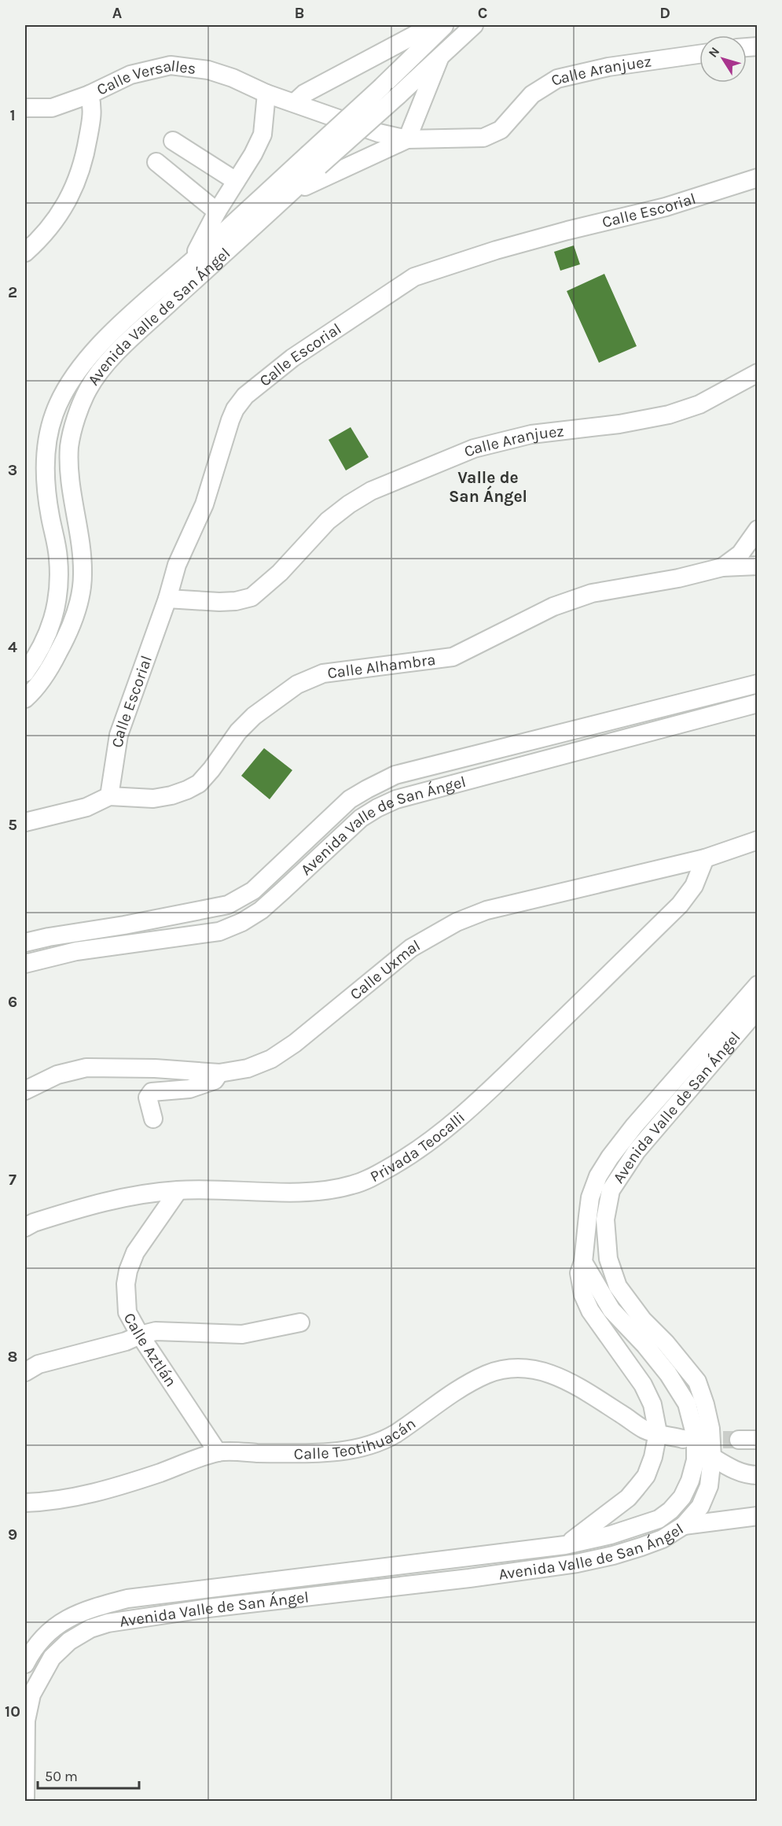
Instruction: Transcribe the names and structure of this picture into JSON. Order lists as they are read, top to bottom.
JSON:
{
  "streets": {
    "street": [
      "Calle Aranjuez",
      "Calle Versalles",
      "Calle Escorial",
      "Avenida Valle de San Ángel",
      "Calle Alhambra",
      "Calle Uxmal",
      "Privada Teocalli",
      "Calle Aztlán",
      "Calle Teotihuacán"
    ]
  },
  "crossings": [
    ["Calle Aranjuez", "Calle Versalles"],
    ["Calle Aranjuez", "Calle Escorial"],
    ["Calle Escorial", "Calle Alhambra"],
    ["Calle Uxmal", "Privada Teocalli"],
    ["Privada Teocalli", "Calle Aztlán"],
    ["Calle Aztlán", "Calle Teotihuacán"]
  ],
  "districts": ["Valle de San Ángel"],
  "scale_bar": "50 m",
  "north": "top left",
  "grid": {
    "columns": [
      "A",
      "B",
      "C",
      "D"
    ],
    "rows": [
      "1",
      "2",
      "3",
      "4",
      "5",
      "6",
      "7",
      "8",
      "9",
      "10"
    ]
  }
}
